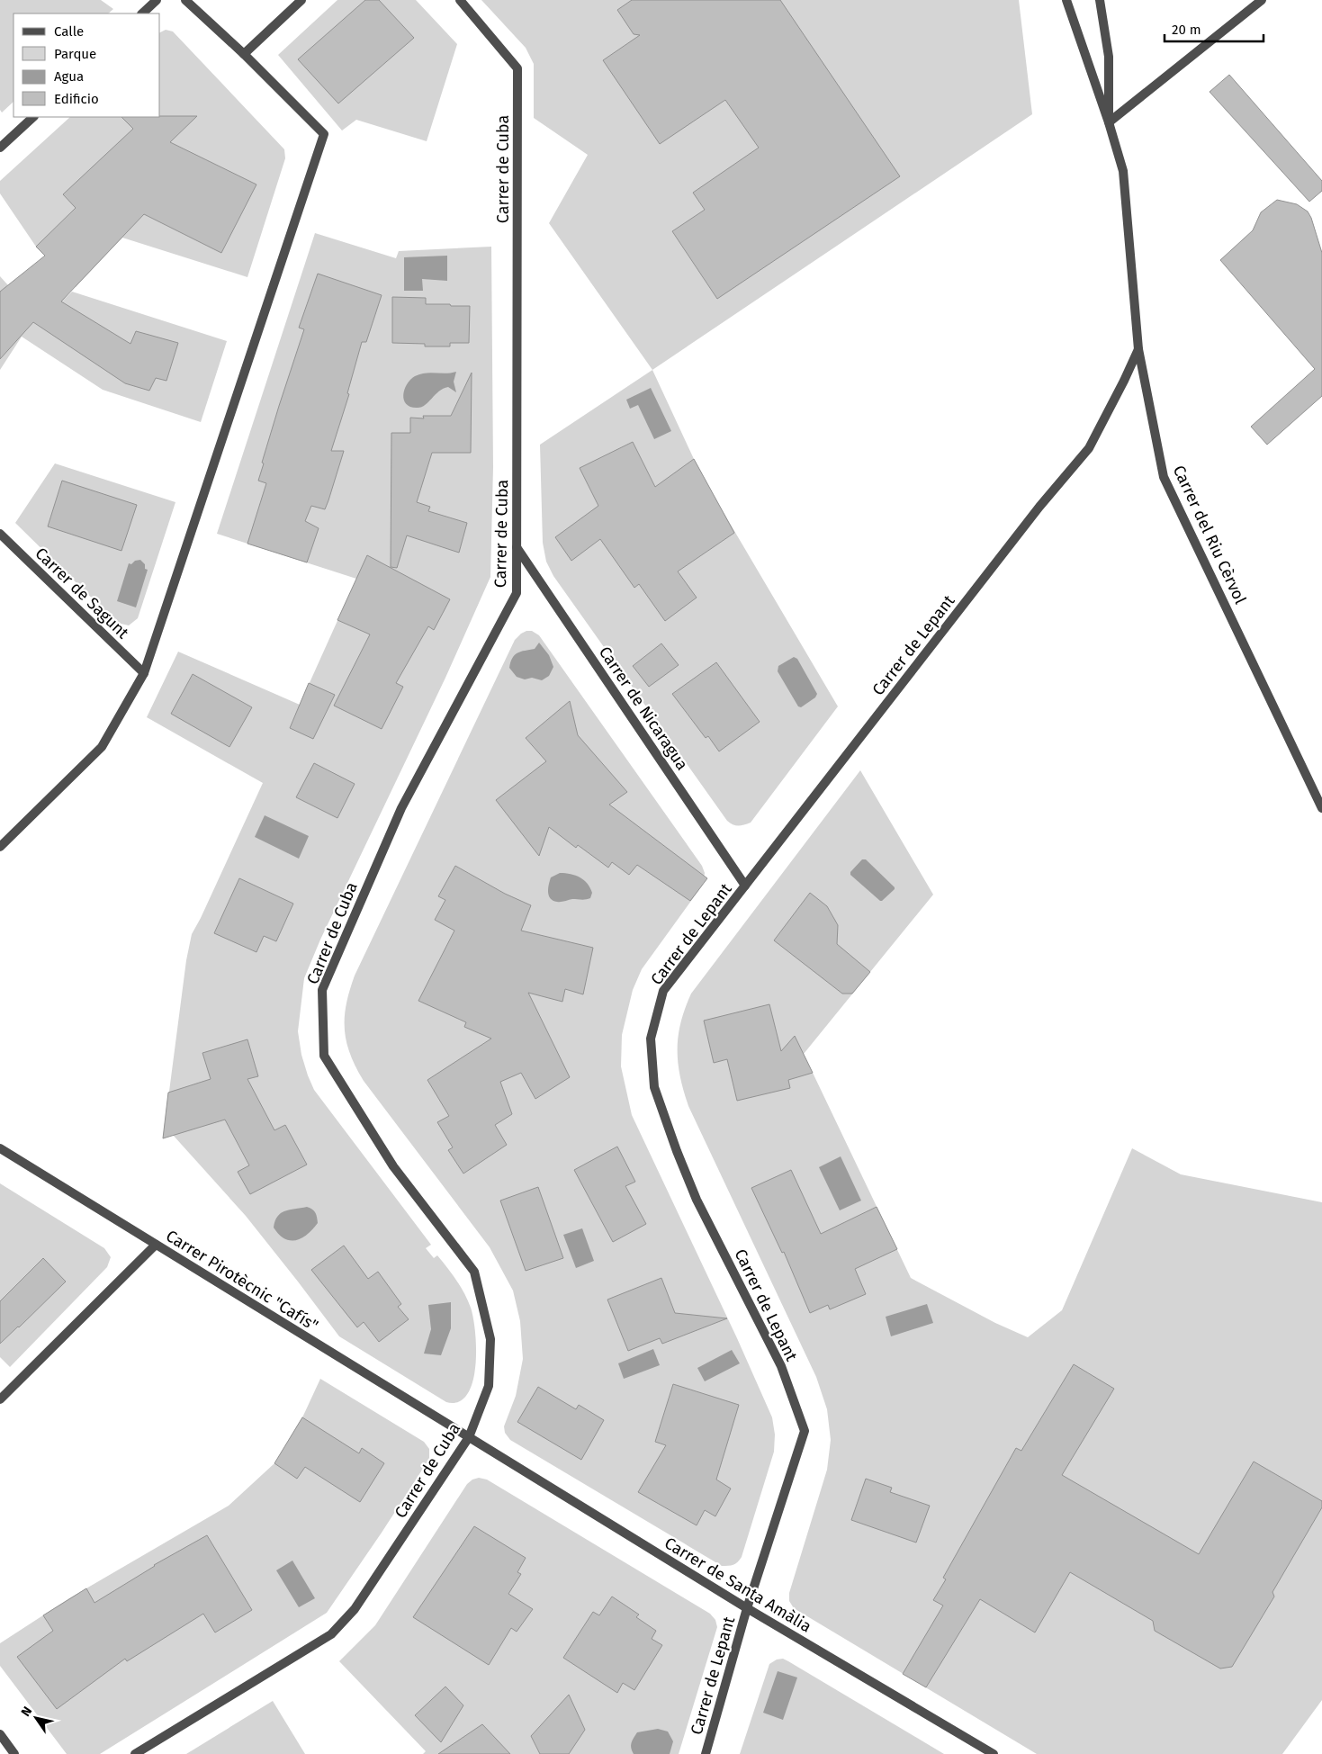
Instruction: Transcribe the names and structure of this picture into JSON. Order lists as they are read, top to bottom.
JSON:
{
  "streets": {
    "street": [
      "Carrer de Cuba",
      "Carrer del Riu Cèrvol",
      "Carrer de Sagunt",
      "Carrer de Lepant",
      "Carrer de Nicaragua",
      "Carrer Pirotècnic \"Cafís\"",
      "Carrer de Santa Amàlia"
    ]
  },
  "crossings": [
    ["Carrer de Cuba", "Carrer de Nicaragua"],
    ["Carrer de Cuba", "Carrer Pirotècnic \"Cafís\""],
    ["Carrer de Cuba", "Carrer de Santa Amàlia"],
    ["Carrer del Riu Cèrvol", "Carrer de Lepant"],
    ["Carrer de Lepant", "Carrer de Nicaragua"],
    ["Carrer de Lepant", "Carrer de Santa Amàlia"],
    ["Carrer Pirotècnic \"Cafís\"", "Carrer de Santa Amàlia"]
  ],
  "legend": [
    "Calle",
    "Parque",
    "Agua",
    "Edificio"
  ],
  "scale_bar": "20 m",
  "north": "top left"
}
